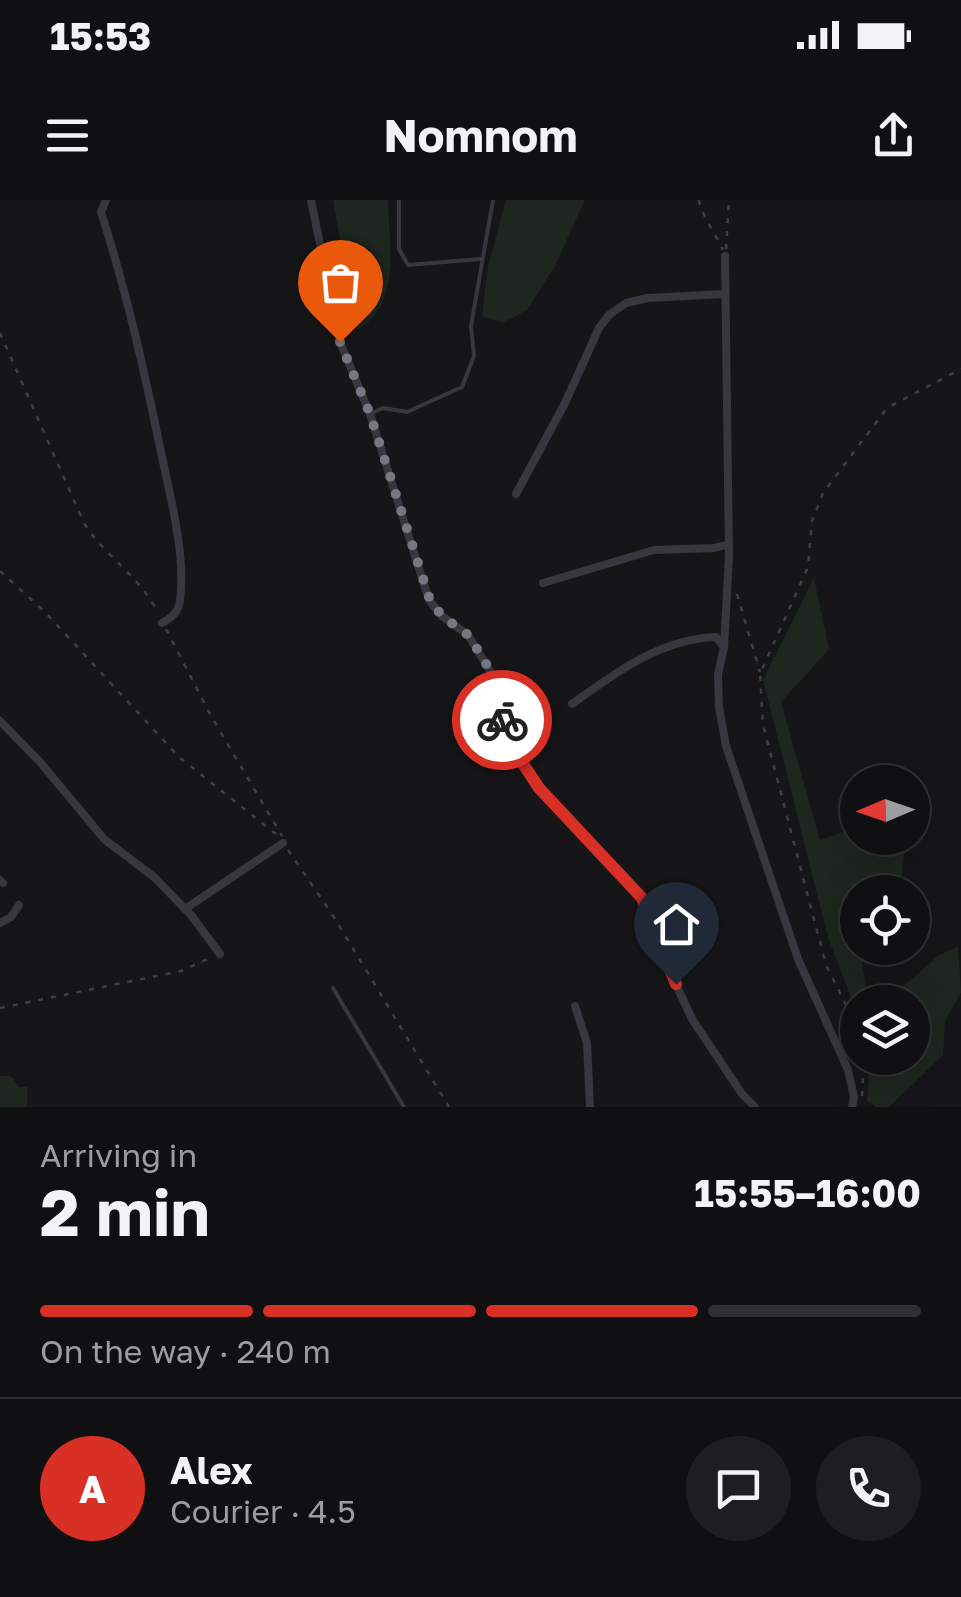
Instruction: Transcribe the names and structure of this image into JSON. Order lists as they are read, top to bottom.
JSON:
{
  "north": "left",
  "page": {
    "status": "15:53",
    "header": "Nomnom",
    "heading": ["2 min", "Arriving in", "15:55–16:00"],
    "panel": ["Alex", "Courier · 4.5"],
    "bar": "On the way · 240 m",
    "round": "A"
  }
}
